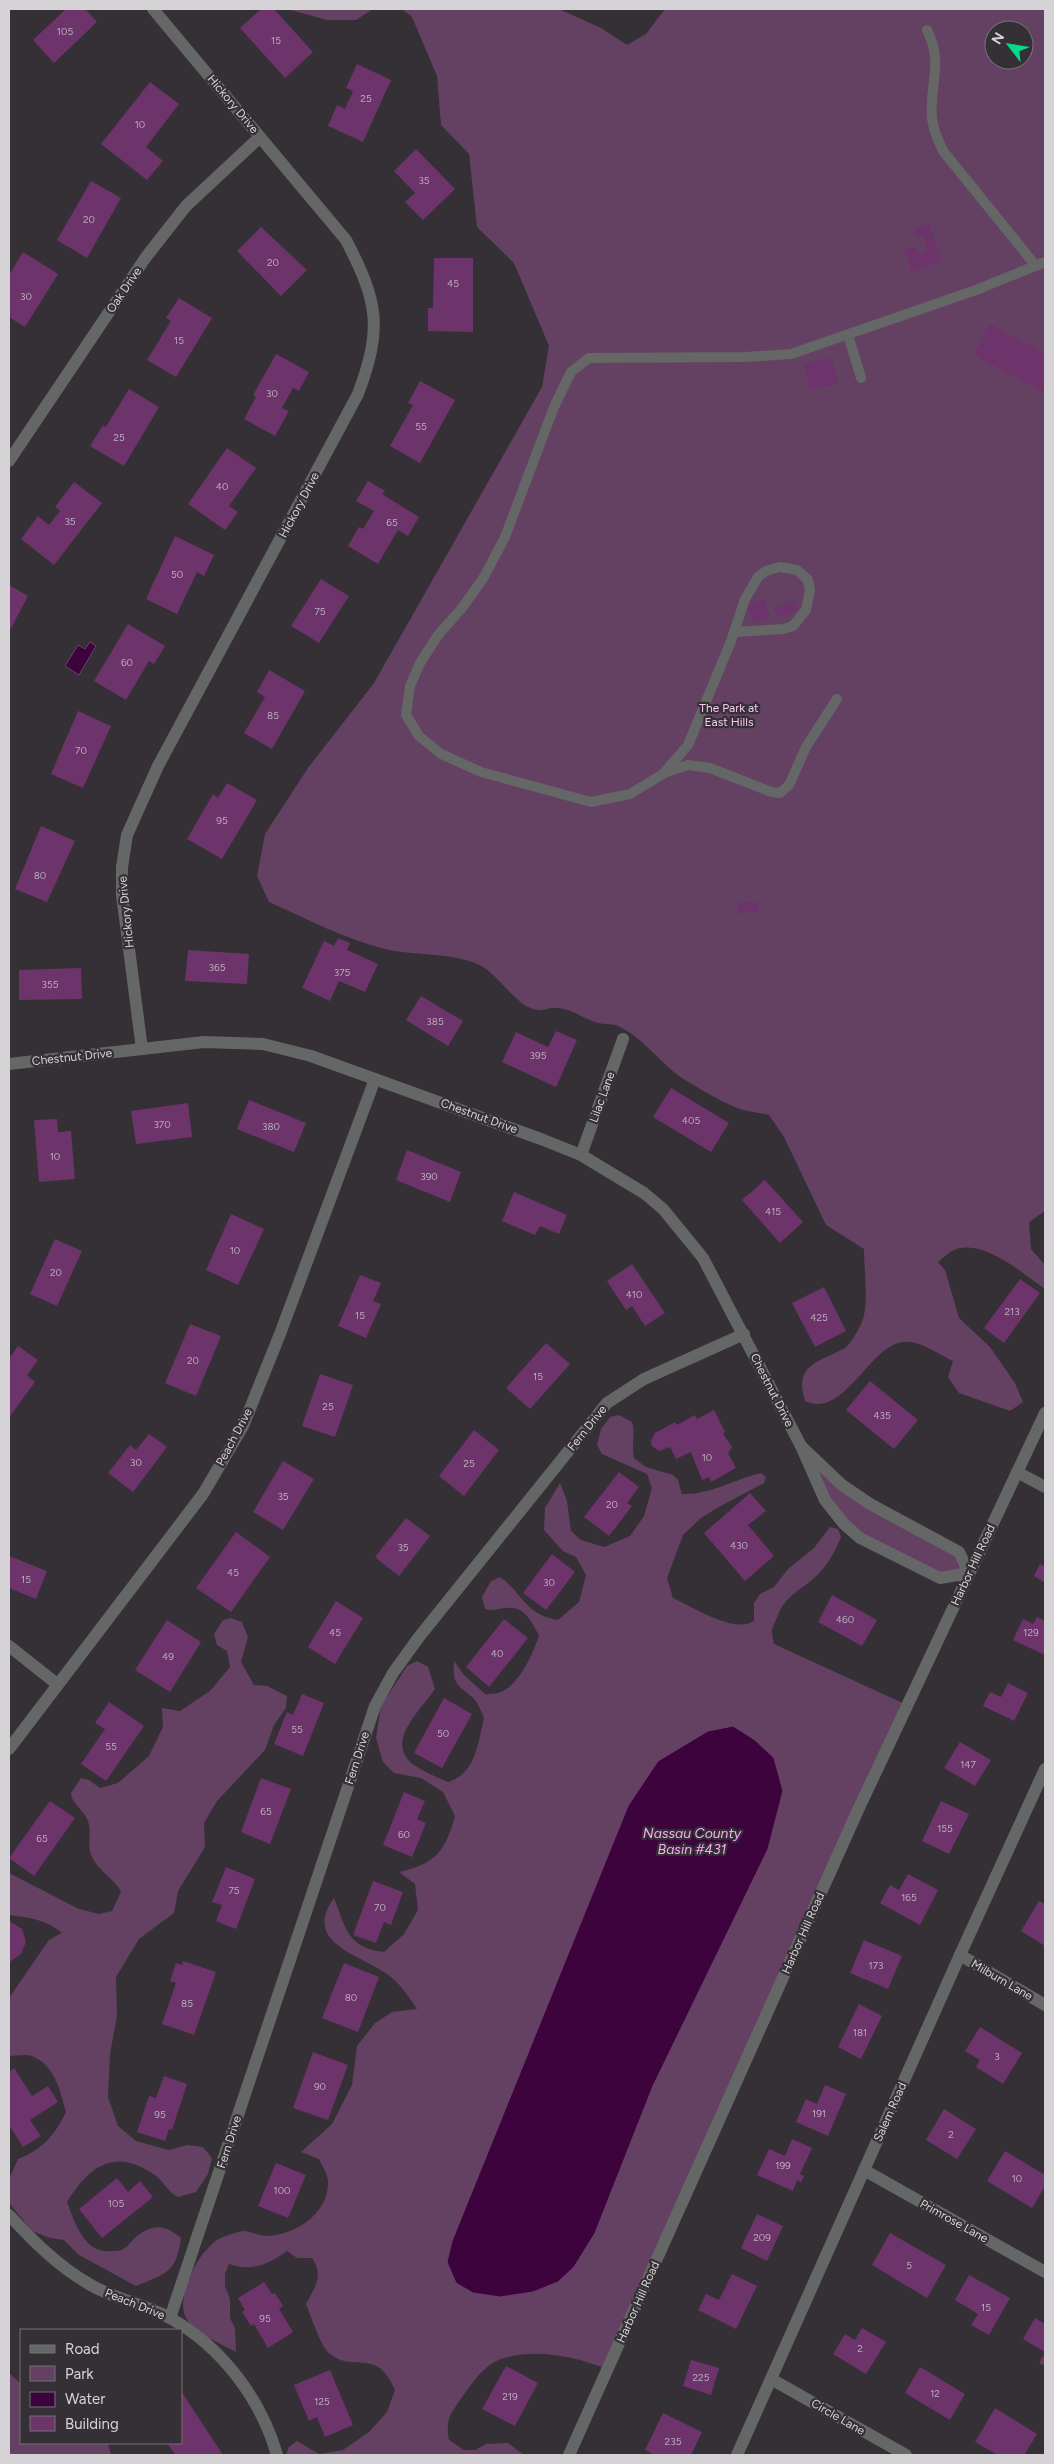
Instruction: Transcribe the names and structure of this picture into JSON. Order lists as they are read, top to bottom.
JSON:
{
  "streets": {
    "street": [
      "Hickory Drive",
      "Oak Drive",
      "Chestnut Drive",
      "Lilac Lane",
      "Fern Drive",
      "Peach Drive",
      "Harbor Hill Road",
      "Milburn Lane",
      "Salem Road",
      "Primrose Lane",
      "Circle Lane"
    ]
  },
  "crossings": [
    ["Hickory Drive", "Oak Drive"],
    ["Hickory Drive", "Chestnut Drive"],
    ["Chestnut Drive", "Lilac Lane"],
    ["Chestnut Drive", "Fern Drive"],
    ["Chestnut Drive", "Peach Drive"],
    ["Chestnut Drive", "Harbor Hill Road"],
    ["Fern Drive", "Peach Drive"],
    ["Milburn Lane", "Salem Road"],
    ["Salem Road", "Primrose Lane"],
    ["Salem Road", "Circle Lane"]
  ],
  "water": ["Nassau County Basin #431"],
  "parks": ["The Park at East Hills"],
  "house_numbers": [
    "105",
    "15",
    "25",
    "10",
    "35",
    "20",
    "20",
    "45",
    "30",
    "15",
    "30",
    "55",
    "25",
    "40",
    "35",
    "65",
    "50",
    "75",
    "60",
    "85",
    "70",
    "95",
    "80",
    "365",
    "375",
    "355",
    "385",
    "395",
    "405",
    "370",
    "380",
    "10",
    "390",
    "415",
    "10",
    "20",
    "410",
    "213",
    "15",
    "425",
    "20",
    "15",
    "25",
    "435",
    "10",
    "30",
    "25",
    "35",
    "20",
    "430",
    "35",
    "45",
    "15",
    "30",
    "460",
    "45",
    "129",
    "40",
    "49",
    "55",
    "50",
    "55",
    "147",
    "65",
    "155",
    "60",
    "65",
    "75",
    "165",
    "70",
    "173",
    "80",
    "85",
    "181",
    "3",
    "90",
    "191",
    "95",
    "2",
    "199",
    "10",
    "100",
    "105",
    "209",
    "5",
    "15",
    "95",
    "2",
    "225",
    "12",
    "219",
    "125",
    "235"
  ],
  "legend": [
    "Road",
    "Park",
    "Water",
    "Building"
  ],
  "north": "top left"
}
